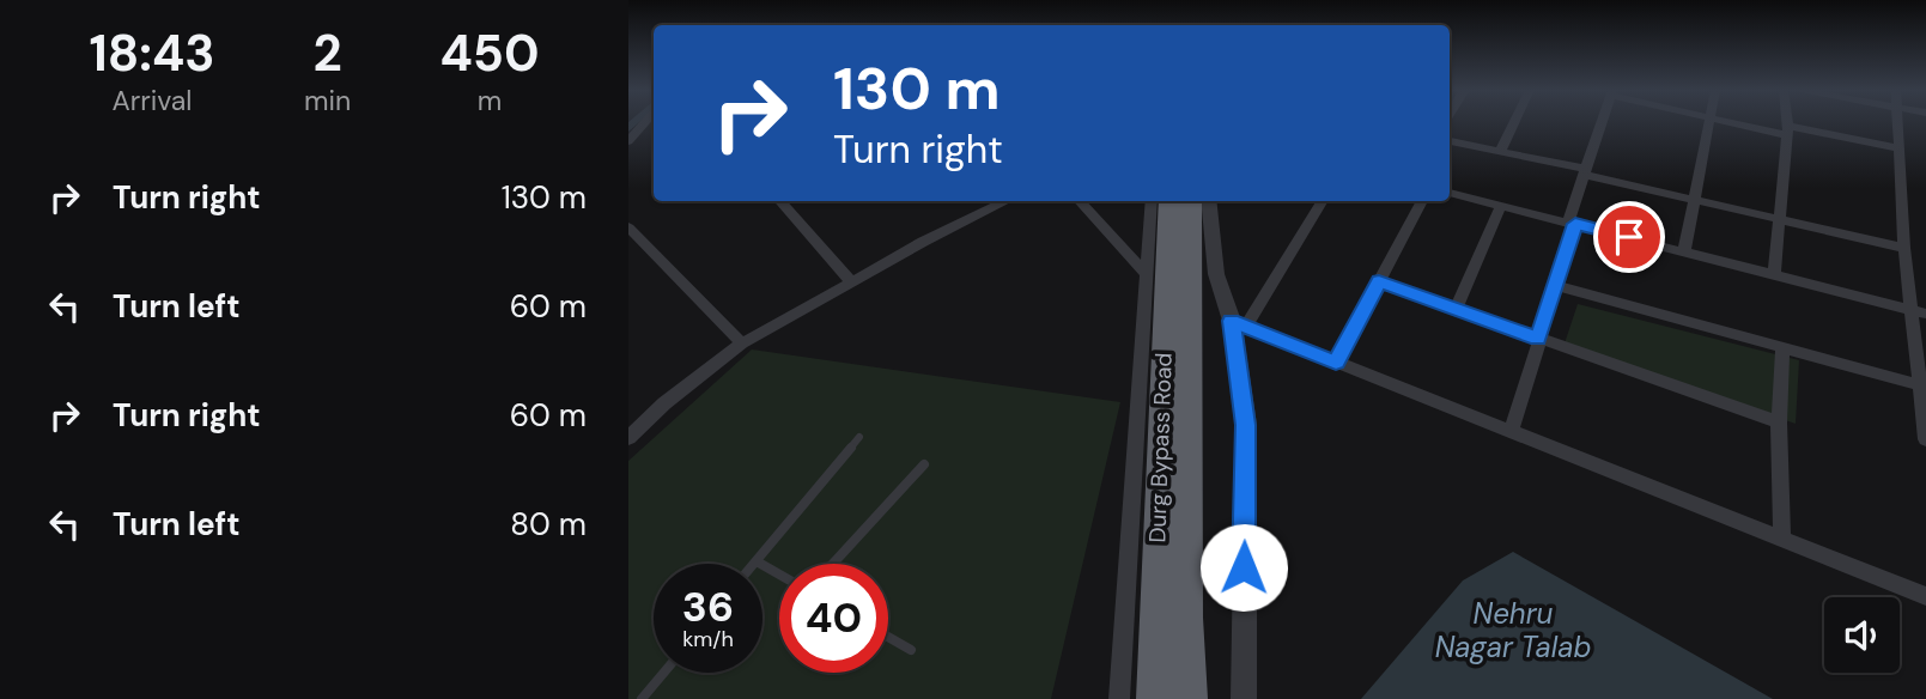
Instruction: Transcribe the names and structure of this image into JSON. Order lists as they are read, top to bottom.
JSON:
{
  "streets": {
    "highway": ["Durg Bypass Road"]
  },
  "water": ["Nehru Nagar Talab"],
  "page": {
    "eta": [
      "18:43",
      "Arrival",
      "2",
      "min",
      "450",
      "m"
    ],
    "turn": ["130 m", "Turn right"],
    "list": [
      {
        "name": "Turn right",
        "value": "130 m"
      },
      {
        "name": "Turn left",
        "value": "60 m"
      },
      {
        "name": "Turn right",
        "value": "60 m"
      },
      {
        "name": "Turn left",
        "value": "80 m"
      }
    ],
    "speed": "36 km/h",
    "limit": "40"
  }
}
